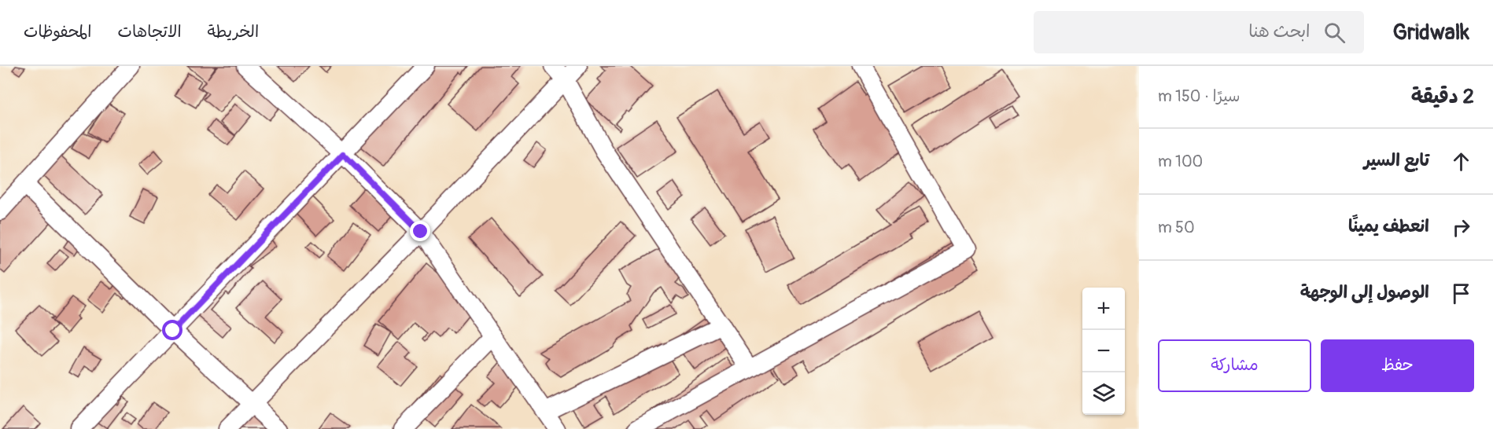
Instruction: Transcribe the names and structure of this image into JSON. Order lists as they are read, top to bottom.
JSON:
{
  "page": {
    "header": "Gridwalk",
    "search": "ابحث هنا",
    "nav": ["الخريطة", "الاتجاهات", "المحفوظات"],
    "heading": ["2 دقيقة", "سيرًا · 150 m"],
    "list": [
      ["تابع السير", "100 m"],
      ["انعطف يمينًا", "50 m"],
      "الوصول إلى الوجهة"
    ],
    "map_buttons": ["+", "−"],
    "buttons": ["حفظ", "مشاركة"]
  }
}
